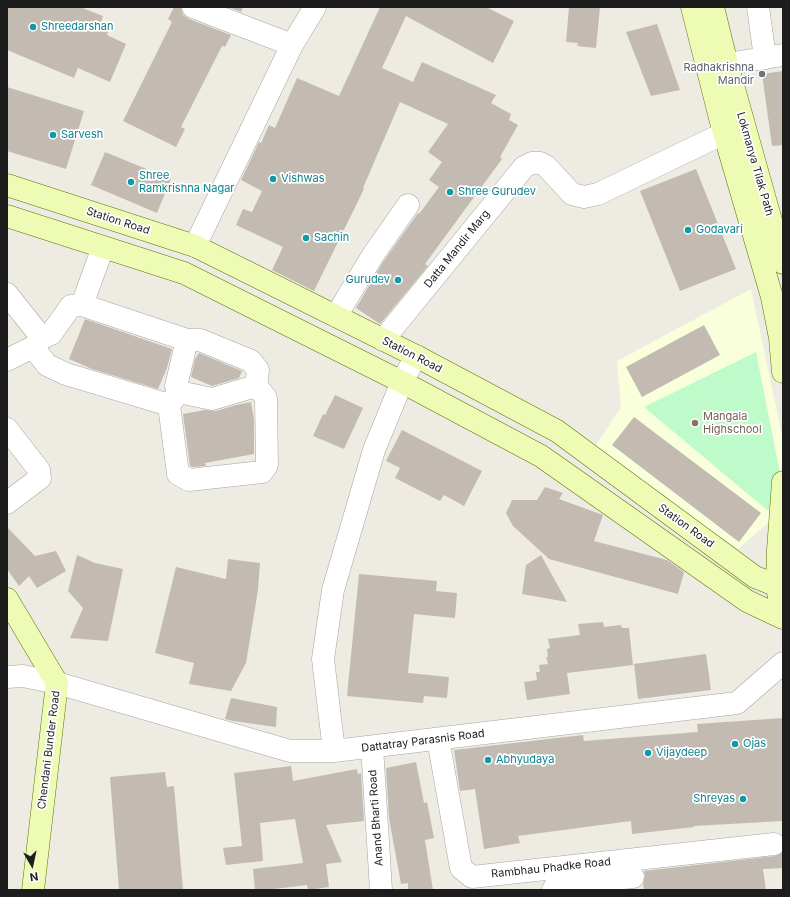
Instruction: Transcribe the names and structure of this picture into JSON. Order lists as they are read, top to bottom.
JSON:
{
  "streets": {
    "main road": ["Lokmanya Tilak Path", "Station Road", "Chendani Bunder Road"],
    "street": [
      "Datta Mandir Marg",
      "Dattatray Parasnis Road",
      "Anand Bharti Road",
      "Rambhau Phadke Road"
    ]
  },
  "crossings": [
    ["Lokmanya Tilak Path", "Datta Mandir Marg"],
    ["Station Road", "Datta Mandir Marg"],
    ["Dattatray Parasnis Road", "Chendani Bunder Road"],
    ["Dattatray Parasnis Road", "Anand Bharti Road"],
    ["Dattatray Parasnis Road", "Rambhau Phadke Road"]
  ],
  "places": [
    "Shreedarshan",
    "Radhakrishna Mandir",
    "Sarvesh",
    "Vishwas",
    "Shree Ramkrishna Nagar",
    "Shree Gurudev",
    "Godavari",
    "Sachin",
    "Gurudev",
    "Mangala Highschool",
    "Ojas",
    "Vijaydeep",
    "Abhyudaya",
    "Shreyas"
  ],
  "north": "bottom"
}
